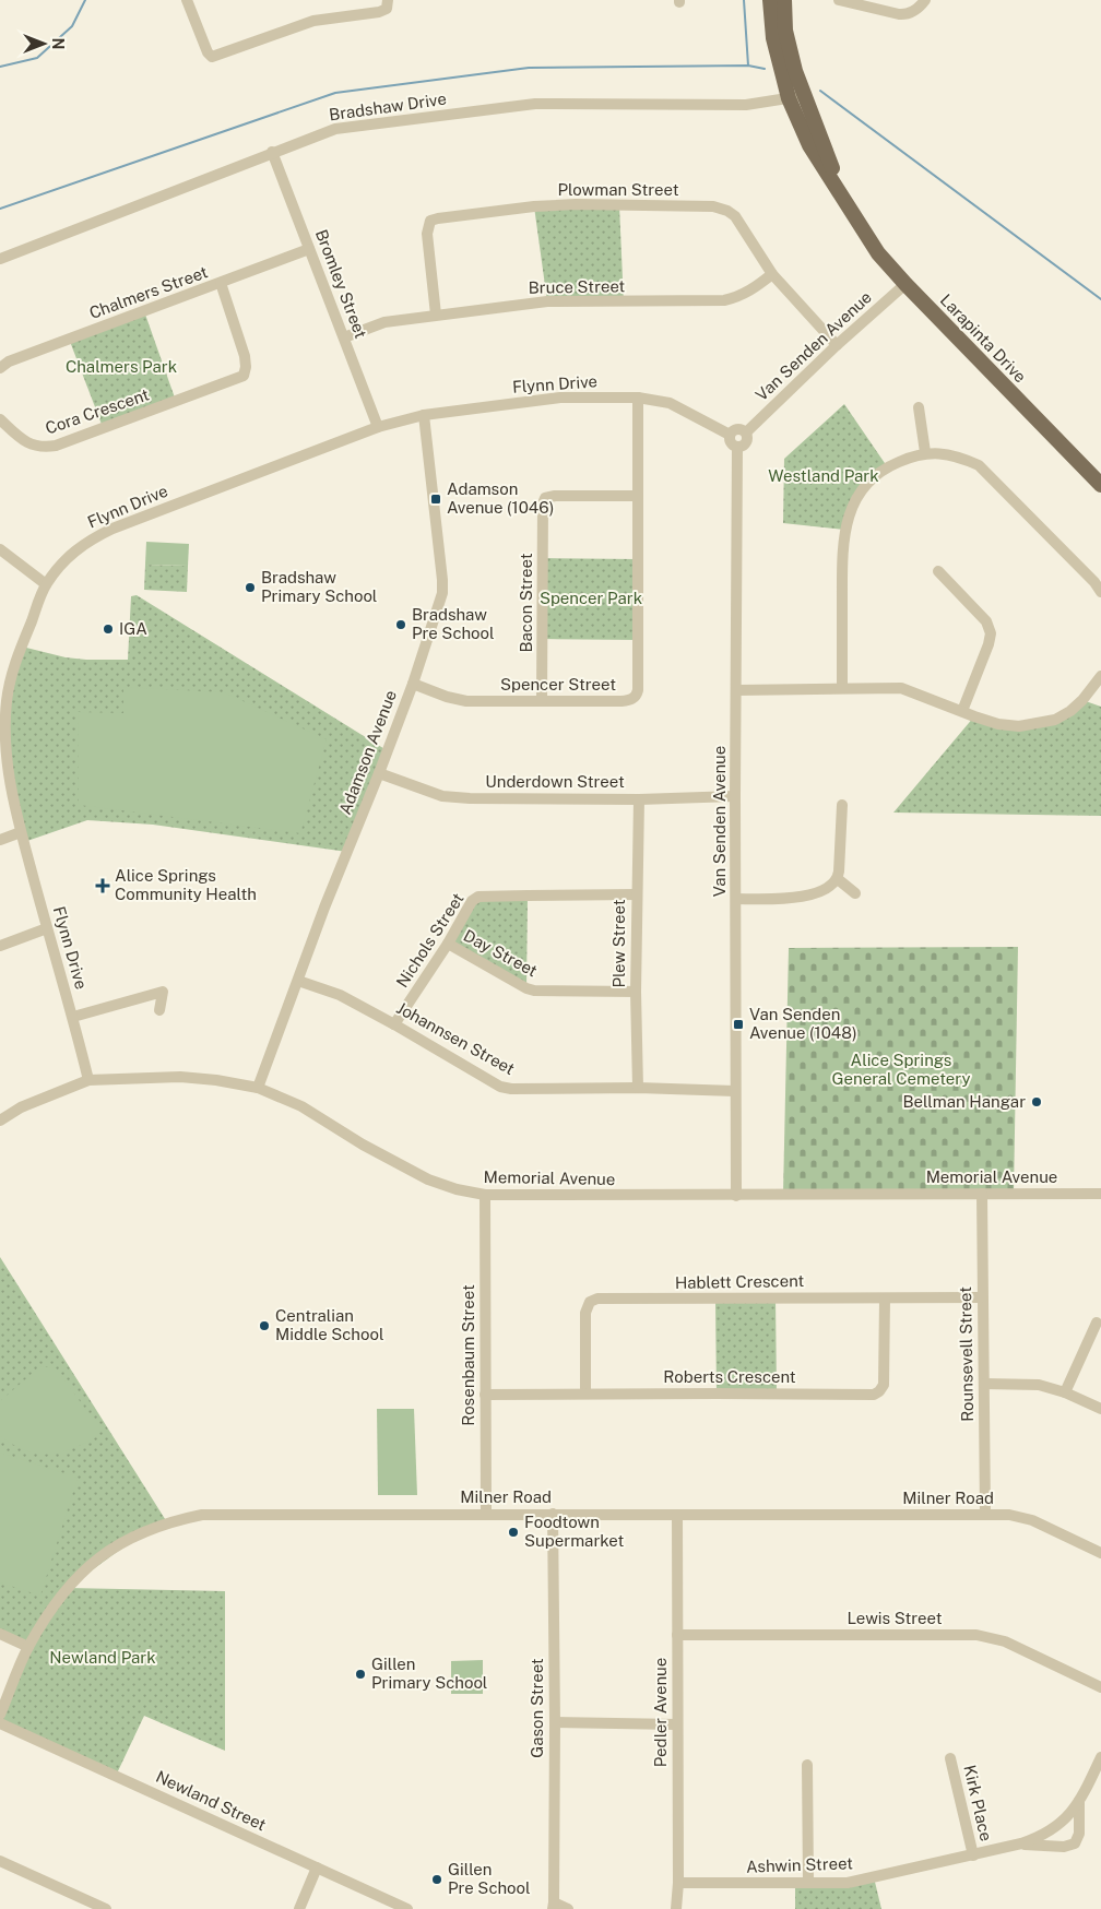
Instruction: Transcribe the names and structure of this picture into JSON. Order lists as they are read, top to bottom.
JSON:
{
  "streets": {
    "main road": ["Larapinta Drive"],
    "street": [
      "Bradshaw Drive",
      "Plowman Street",
      "Bromley Street",
      "Bruce Street",
      "Chalmers Street",
      "Van Senden Avenue",
      "Flynn Drive",
      "Cora Crescent",
      "Bacon Street",
      "Spencer Street",
      "Adamson Avenue",
      "Underdown Street",
      "Nichols Street",
      "Plew Street",
      "Day Street",
      "Johannsen Street",
      "Memorial Avenue",
      "Hablett Crescent",
      "Rounsevell Street",
      "Rosenbaum Street",
      "Roberts Crescent",
      "Milner Road",
      "Lewis Street",
      "Gason Street",
      "Pedler Avenue",
      "Newland Street",
      "Kirk Place",
      "Ashwin Street"
    ]
  },
  "crossings": [
    ["Bradshaw Drive", "Bromley Street"],
    ["Bradshaw Drive", "Larapinta Drive"],
    ["Plowman Street", "Bruce Street"],
    ["Plowman Street", "Van Senden Avenue"],
    ["Bromley Street", "Bruce Street"],
    ["Bromley Street", "Chalmers Street"],
    ["Bromley Street", "Flynn Drive"],
    ["Chalmers Street", "Cora Crescent"],
    ["Larapinta Drive", "Van Senden Avenue"],
    ["Van Senden Avenue", "Flynn Drive"],
    ["Van Senden Avenue", "Underdown Street"],
    ["Van Senden Avenue", "Johannsen Street"],
    ["Van Senden Avenue", "Memorial Avenue"],
    ["Flynn Drive", "Spencer Street"],
    ["Flynn Drive", "Adamson Avenue"],
    ["Flynn Drive", "Memorial Avenue"],
    ["Bacon Street", "Spencer Street"],
    ["Spencer Street", "Adamson Avenue"],
    ["Adamson Avenue", "Underdown Street"],
    ["Adamson Avenue", "Johannsen Street"],
    ["Adamson Avenue", "Memorial Avenue"],
    ["Underdown Street", "Plew Street"],
    ["Nichols Street", "Plew Street"],
    ["Nichols Street", "Day Street"],
    ["Nichols Street", "Johannsen Street"],
    ["Plew Street", "Day Street"],
    ["Plew Street", "Johannsen Street"],
    ["Memorial Avenue", "Rounsevell Street"],
    ["Memorial Avenue", "Rosenbaum Street"],
    ["Hablett Crescent", "Rounsevell Street"],
    ["Hablett Crescent", "Roberts Crescent"],
    ["Rounsevell Street", "Milner Road"],
    ["Rosenbaum Street", "Roberts Crescent"],
    ["Rosenbaum Street", "Milner Road"],
    ["Milner Road", "Gason Street"],
    ["Milner Road", "Pedler Avenue"],
    ["Lewis Street", "Pedler Avenue"],
    ["Pedler Avenue", "Ashwin Street"],
    ["Kirk Place", "Ashwin Street"]
  ],
  "parks": [
    "Chalmers Park",
    "Westland Park",
    "Spencer Park",
    "Alice Springs General Cemetery",
    "Newland Park"
  ],
  "places": {
    "transit": ["Adamson Avenue (1046)", "Van Senden Avenue (1048)"],
    "other": [
      "Bradshaw Primary School",
      "Bradshaw Pre School",
      "IGA",
      "Bellman Hangar",
      "Centralian Middle School",
      "Foodtown Supermarket",
      "Gillen Primary School",
      "Gillen Pre School"
    ],
    "health": ["Alice Springs Community Health"]
  },
  "north": "right"
}
